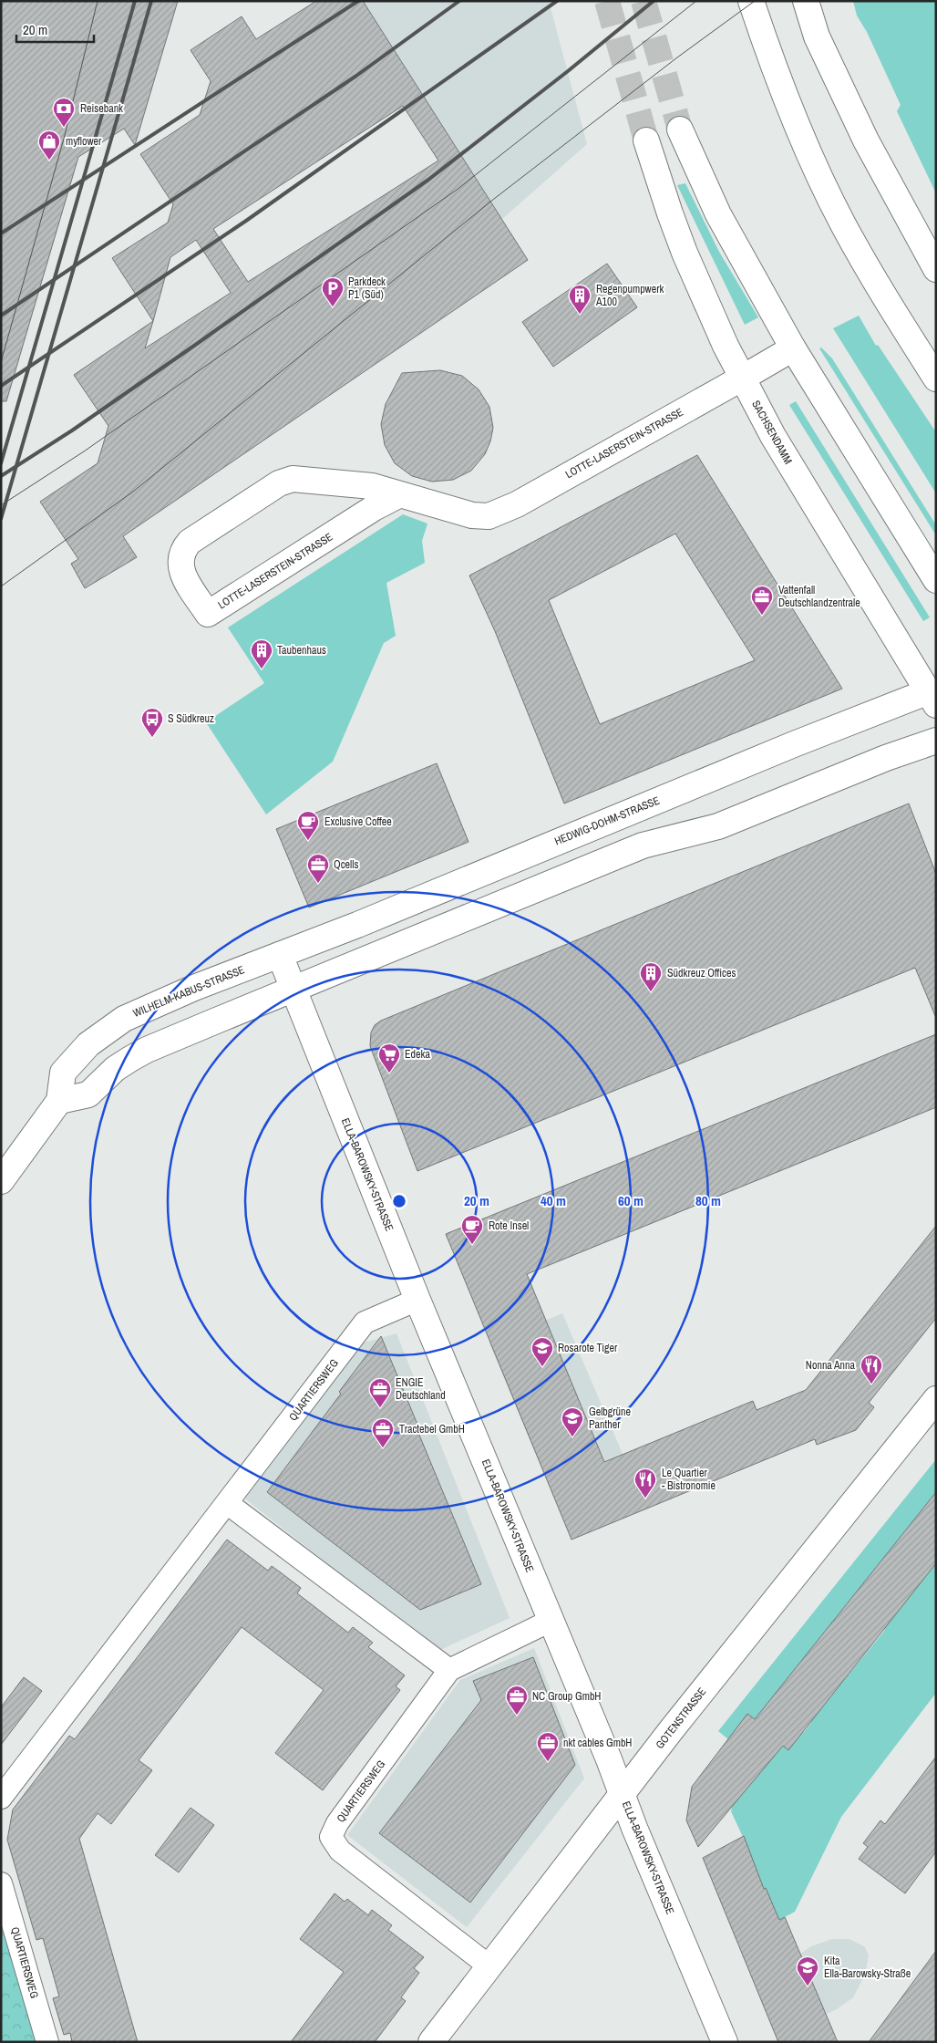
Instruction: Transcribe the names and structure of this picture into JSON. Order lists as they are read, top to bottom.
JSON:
{
  "streets": {
    "main road": [
      "SACHSENDAMM",
      "LOTTE-LASERSTEIN-STRASSE",
      "HEDWIG-DOHM-STRASSE",
      "WILHELM-KABUS-STRASSE",
      "ELLA-BAROWSKY-STRASSE",
      "GOTENSTRASSE"
    ],
    "street": ["QUARTIERSWEG"]
  },
  "crossings": [
    ["SACHSENDAMM", "LOTTE-LASERSTEIN-STRASSE"],
    ["SACHSENDAMM", "HEDWIG-DOHM-STRASSE"],
    ["HEDWIG-DOHM-STRASSE", "WILHELM-KABUS-STRASSE"],
    ["HEDWIG-DOHM-STRASSE", "ELLA-BAROWSKY-STRASSE"],
    ["WILHELM-KABUS-STRASSE", "ELLA-BAROWSKY-STRASSE"],
    ["ELLA-BAROWSKY-STRASSE", "QUARTIERSWEG"],
    ["ELLA-BAROWSKY-STRASSE", "GOTENSTRASSE"],
    ["QUARTIERSWEG", "GOTENSTRASSE"]
  ],
  "places": {
    "bank": ["Reisebank"],
    "shop": ["myflower"],
    "parking": ["Parkdeck P1 (Süd)"],
    "building": ["Regenpumpwerk A100", "Taubenhaus", "Südkreuz Offices"],
    "office": [
      "Vattenfall Deutschlandzentrale",
      "Qcells",
      "ENGIE Deutschland",
      "Tractebel GmbH",
      "NC Group GmbH",
      "nkt cables GmbH"
    ],
    "bus stop": ["S Südkreuz"],
    "cafe": ["Exclusive Coffee", "Rote Insel"],
    "supermarket": ["Edeka"],
    "school or university": ["Rosarote Tiger", "Gelbgrüne Panther", "Kita Ella-Barowsky-Straße"],
    "restaurant": ["Nonna Anna", "Le Quartier - Bistronomie"]
  },
  "scale_bar": "20 m",
  "rings": [
    "20 m",
    "40 m",
    "60 m",
    "80 m"
  ]
}
